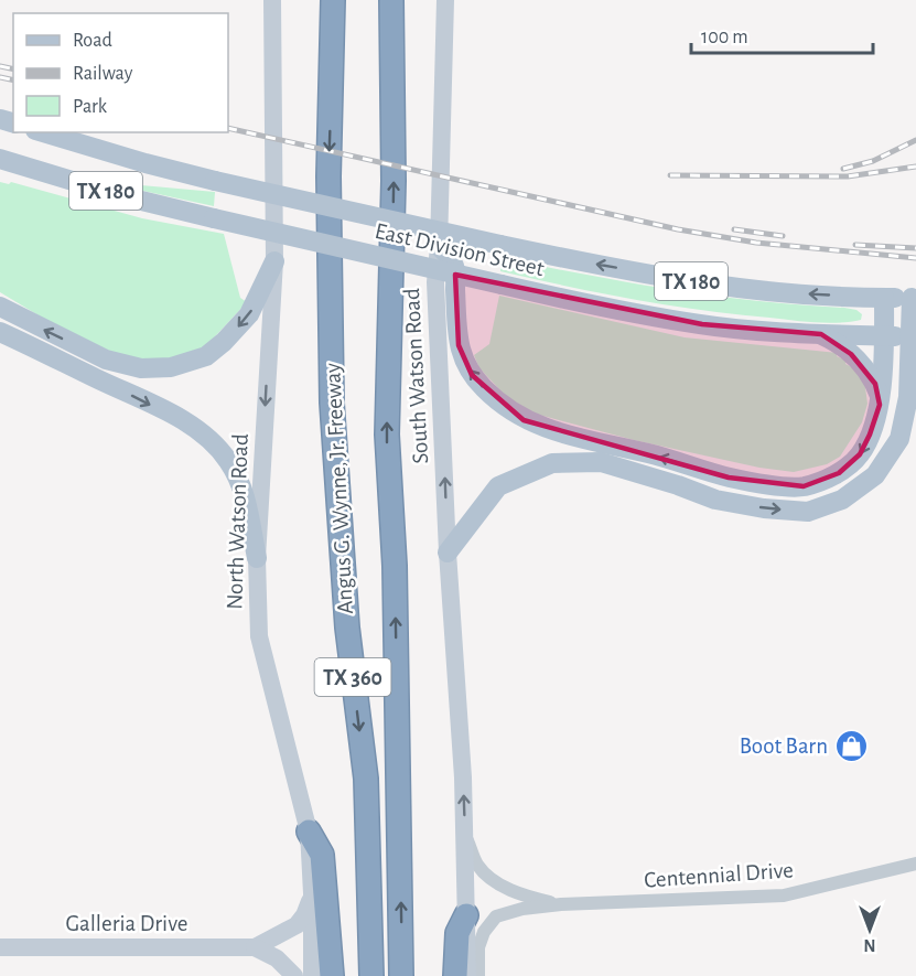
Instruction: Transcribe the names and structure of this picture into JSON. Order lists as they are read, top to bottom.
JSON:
{
  "streets": {
    "highway": ["Angus G. Wynne, Jr. Freeway", "TX 360"],
    "main road": [
      "TX 180",
      "East Division Street",
      "South Watson Road",
      "North Watson Road",
      "Galleria Drive"
    ],
    "street": ["Centennial Drive"]
  },
  "one_way": ["South Watson Road", "North Watson Road"],
  "places": {
    "shop": ["Boot Barn"]
  },
  "legend": ["Road", "Railway", "Park"],
  "scale_bar": "100 m",
  "north": "bottom"
}
